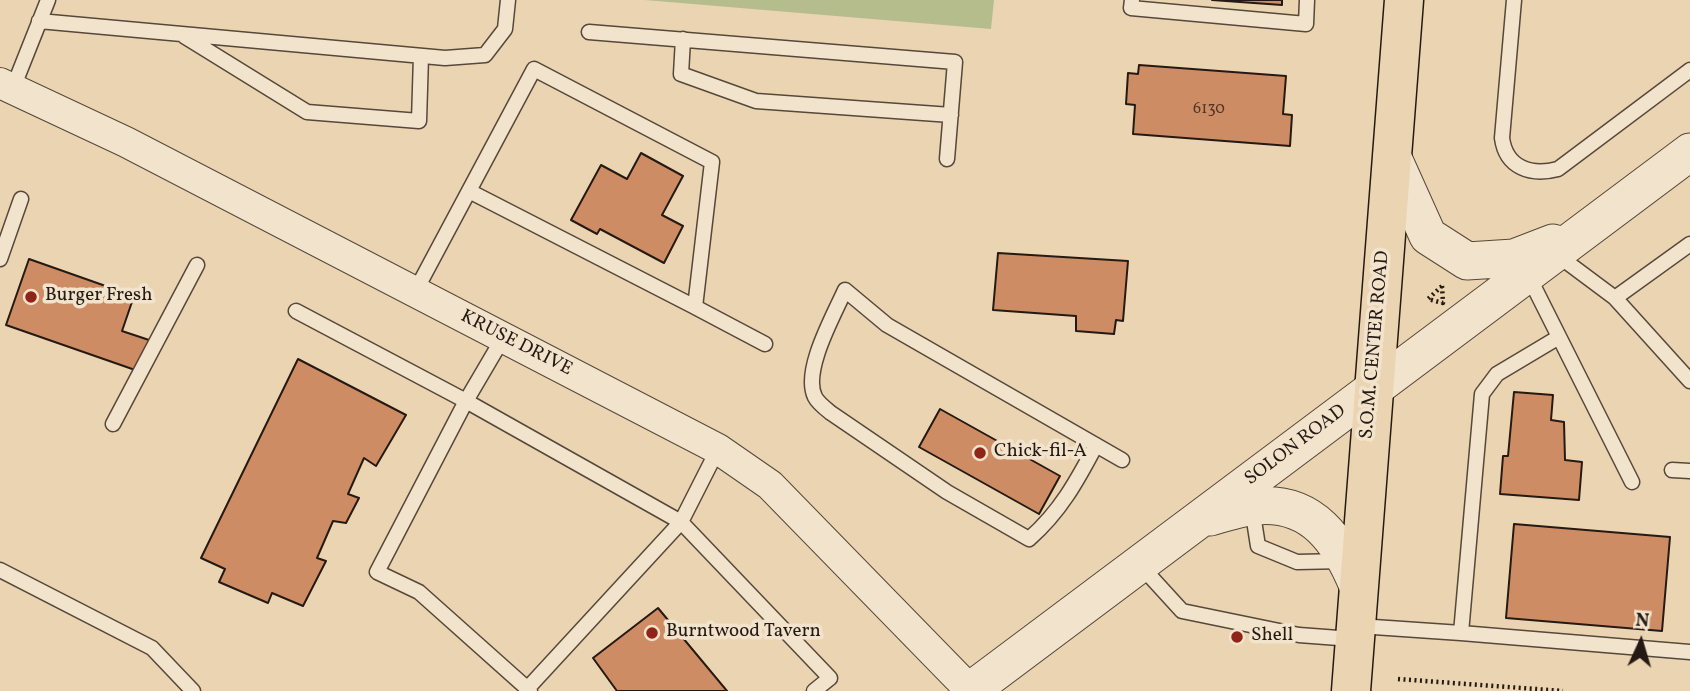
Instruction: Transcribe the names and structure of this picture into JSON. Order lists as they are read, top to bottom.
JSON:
{
  "streets": {
    "main road": ["S.O.M. CENTER ROAD"],
    "street": ["KRUSE DRIVE", "SOLON ROAD"]
  },
  "crossings": [
    ["KRUSE DRIVE", "SOLON ROAD"],
    ["S.O.M. CENTER ROAD", "SOLON ROAD"]
  ],
  "places": [
    "Burger Fresh",
    "Chick-fil-A",
    "Burntwood Tavern",
    "Shell"
  ],
  "house_numbers": ["6130"],
  "north": "top"
}
